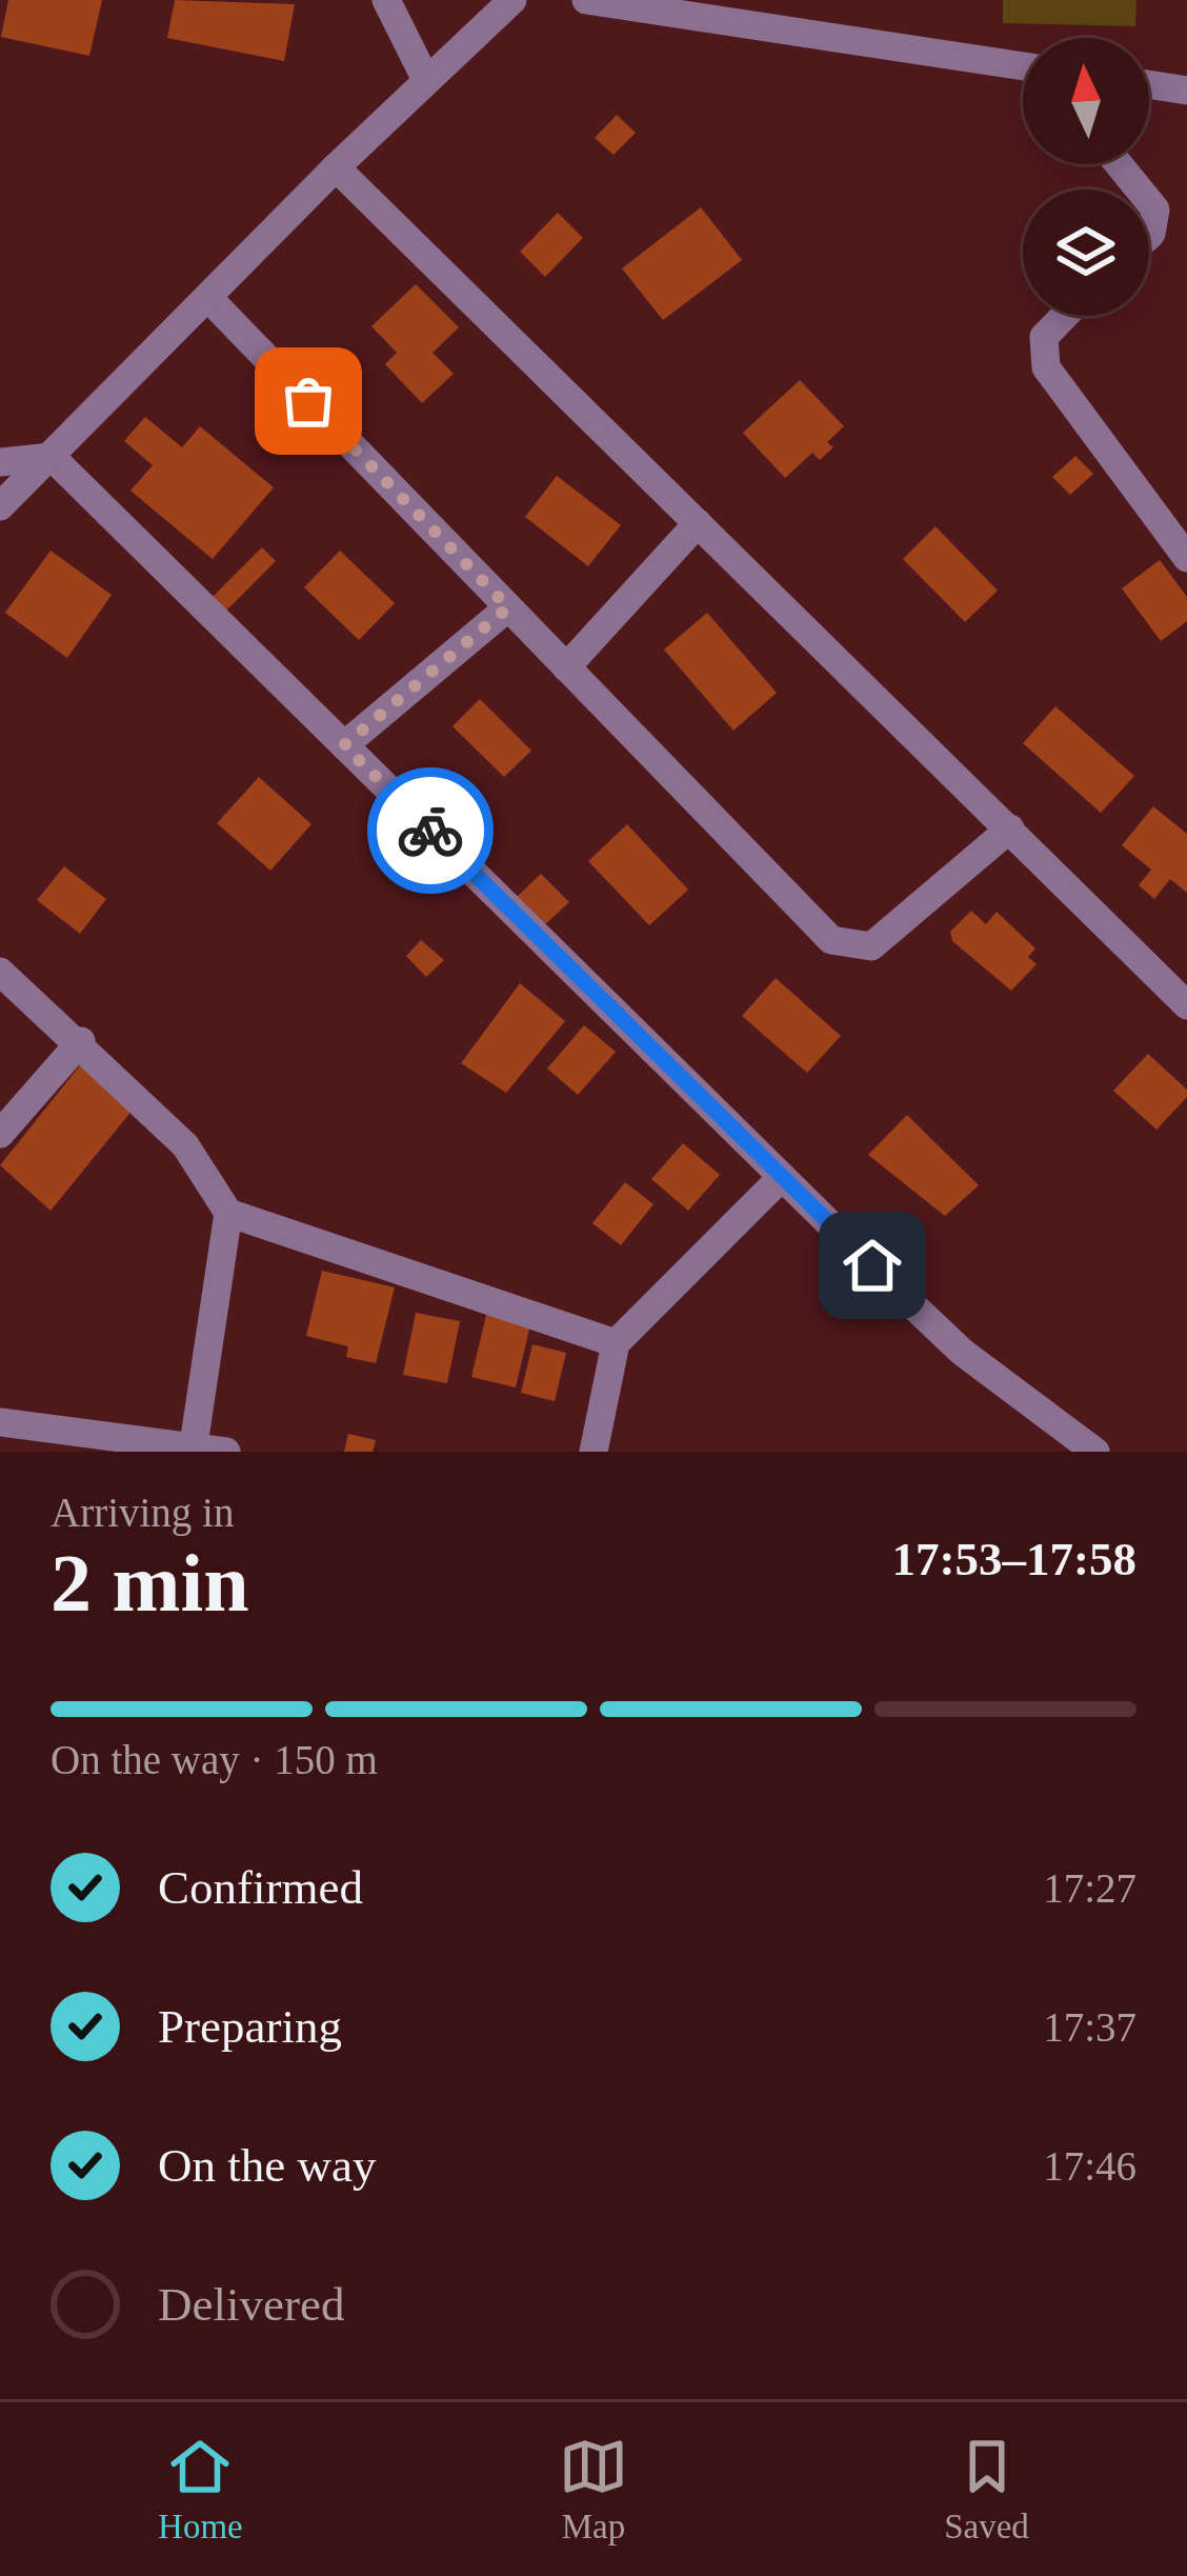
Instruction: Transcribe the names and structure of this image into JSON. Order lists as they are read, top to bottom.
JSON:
{
  "north": "top",
  "page": {
    "heading": ["2 min", "Arriving in", "17:53–17:58"],
    "bar": "On the way · 150 m",
    "list": [
      ["Confirmed", "17:27"],
      ["Preparing", "17:37"],
      ["On the way", "17:46"],
      "Delivered"
    ],
    "tabs": ["Home", "Map", "Saved"]
  }
}
